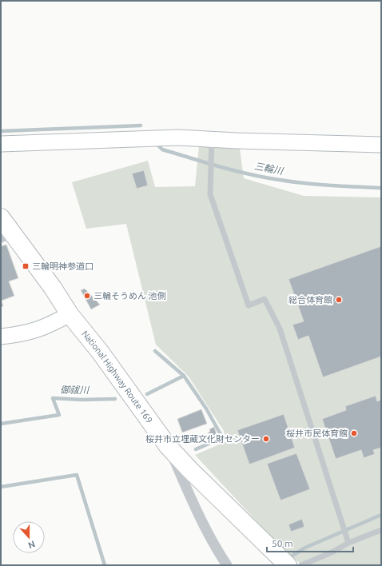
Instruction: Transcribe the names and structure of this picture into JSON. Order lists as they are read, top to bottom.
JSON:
{
  "streets": {
    "highway": ["National Highway Route 169"]
  },
  "water": ["三輪川", "御祓川"],
  "places": {
    "transit": ["三輪明神参道口"],
    "other": [
      "三輪そうめん 池側",
      "総合体育館",
      "桜井市民体育館",
      "桜井市立埋蔵文化財センター"
    ]
  },
  "scale_bar": "50 m",
  "north": "bottom"
}
